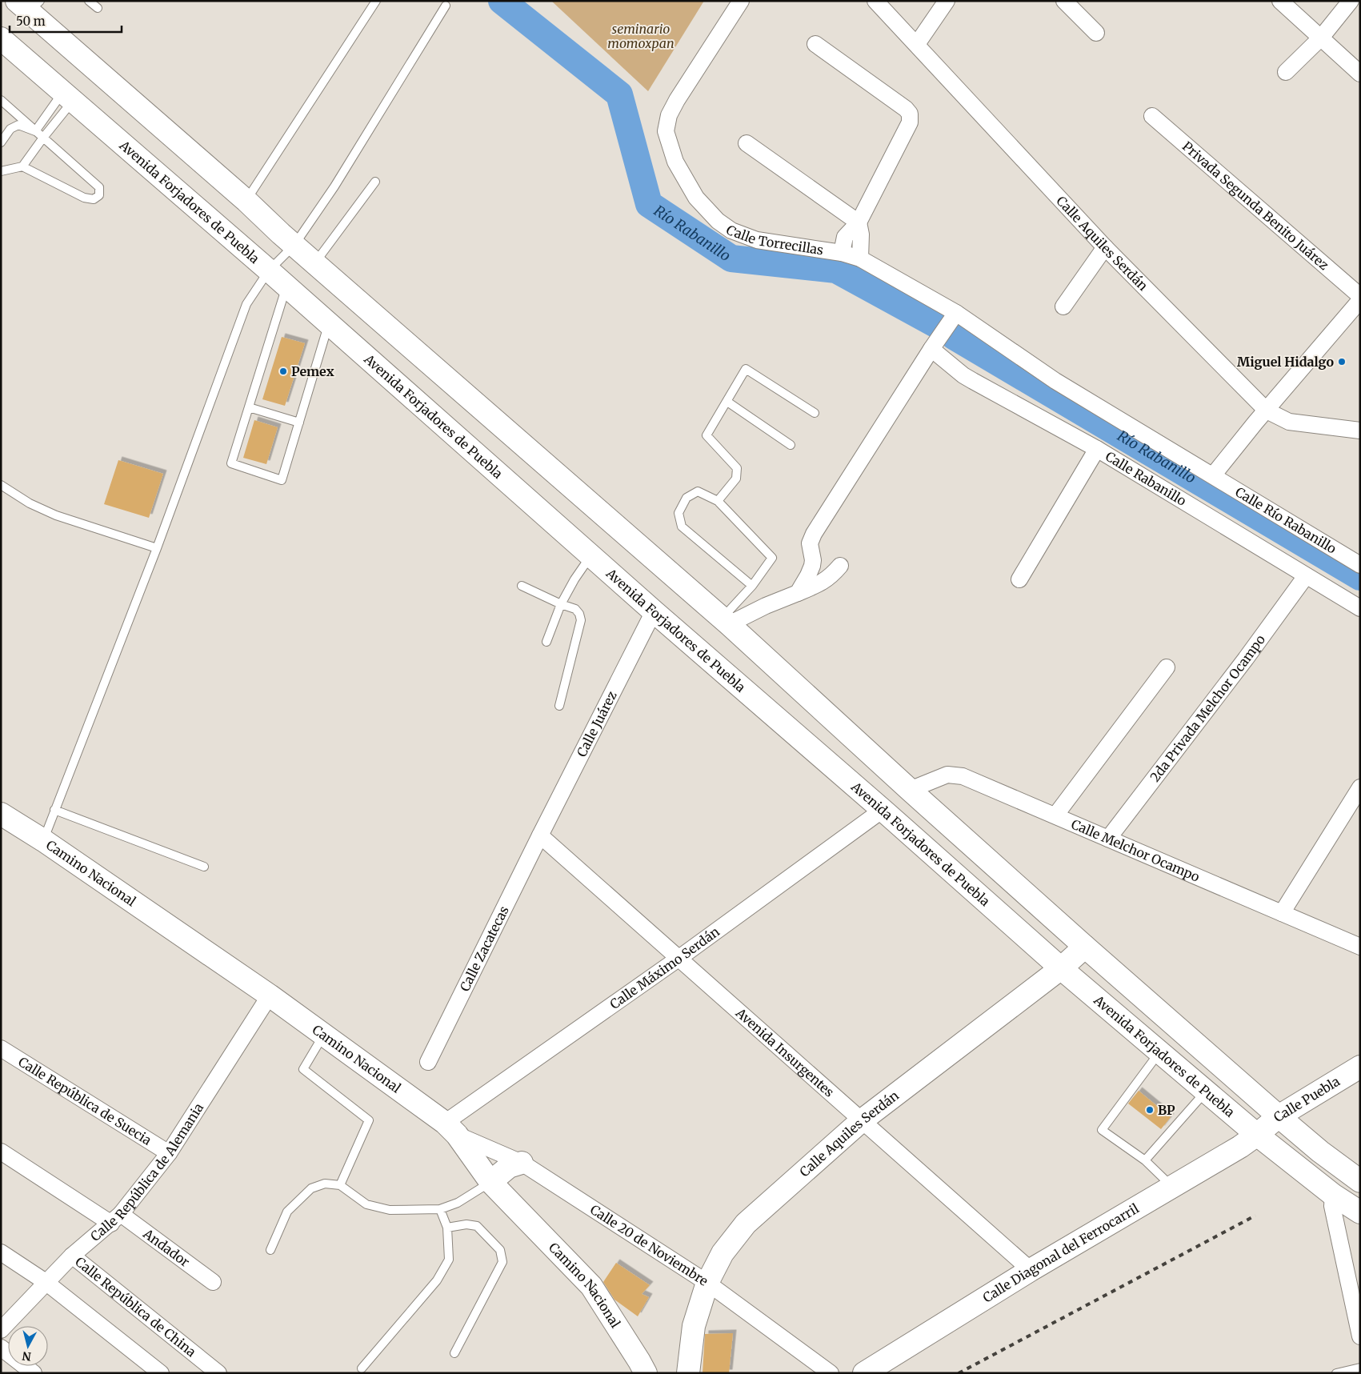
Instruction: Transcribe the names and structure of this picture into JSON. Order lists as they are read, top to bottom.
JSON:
{
  "streets": {
    "main road": [
      "Avenida Forjadores de Puebla",
      "Calle Aquiles Serdán",
      "Camino Nacional",
      "Calle Puebla",
      "Calle Diagonal del Ferrocarril"
    ],
    "street": [
      "Privada Segunda Benito Juárez",
      "Calle Torrecillas",
      "Calle Rabanillo",
      "Calle Río Rabanillo",
      "2da Privada Melchor Ocampo",
      "Calle Juárez",
      "Calle Melchor Ocampo",
      "Calle Zacatecas",
      "Calle Máximo Serdán",
      "Avenida Insurgentes",
      "Calle República de Suecia",
      "Calle República de Alemania",
      "Calle 20 de Noviembre",
      "Andador",
      "Calle República de China"
    ]
  },
  "crossings": [
    ["Avenida Forjadores de Puebla", "Calle Aquiles Serdán"],
    ["Avenida Forjadores de Puebla", "Calle Juárez"],
    ["Avenida Forjadores de Puebla", "Calle Máximo Serdán"],
    ["Avenida Forjadores de Puebla", "Calle Puebla"],
    ["Avenida Forjadores de Puebla", "Calle Diagonal del Ferrocarril"],
    ["Calle Torrecillas", "Calle Río Rabanillo"],
    ["Calle Aquiles Serdán", "Avenida Insurgentes"],
    ["Calle Aquiles Serdán", "Calle 20 de Noviembre"],
    ["Calle Rabanillo", "2da Privada Melchor Ocampo"],
    ["2da Privada Melchor Ocampo", "Calle Melchor Ocampo"],
    ["Calle Juárez", "Calle Zacatecas"],
    ["Calle Juárez", "Avenida Insurgentes"],
    ["Camino Nacional", "Calle Máximo Serdán"],
    ["Camino Nacional", "Calle República de Alemania"],
    ["Camino Nacional", "Calle 20 de Noviembre"],
    ["Calle Zacatecas", "Avenida Insurgentes"],
    ["Calle Máximo Serdán", "Avenida Insurgentes"],
    ["Calle Máximo Serdán", "Calle 20 de Noviembre"],
    ["Avenida Insurgentes", "Calle Diagonal del Ferrocarril"],
    ["Calle Puebla", "Calle Diagonal del Ferrocarril"],
    ["Calle República de Suecia", "Calle República de Alemania"],
    ["Calle República de Alemania", "Andador"],
    ["Calle República de Alemania", "Calle República de China"]
  ],
  "water": ["Río Rabanillo"],
  "parks": ["seminario momoxpan"],
  "places": ["Miguel Hidalgo", "Pemex", "BP"],
  "scale_bar": "50 m",
  "north": "bottom"
}
